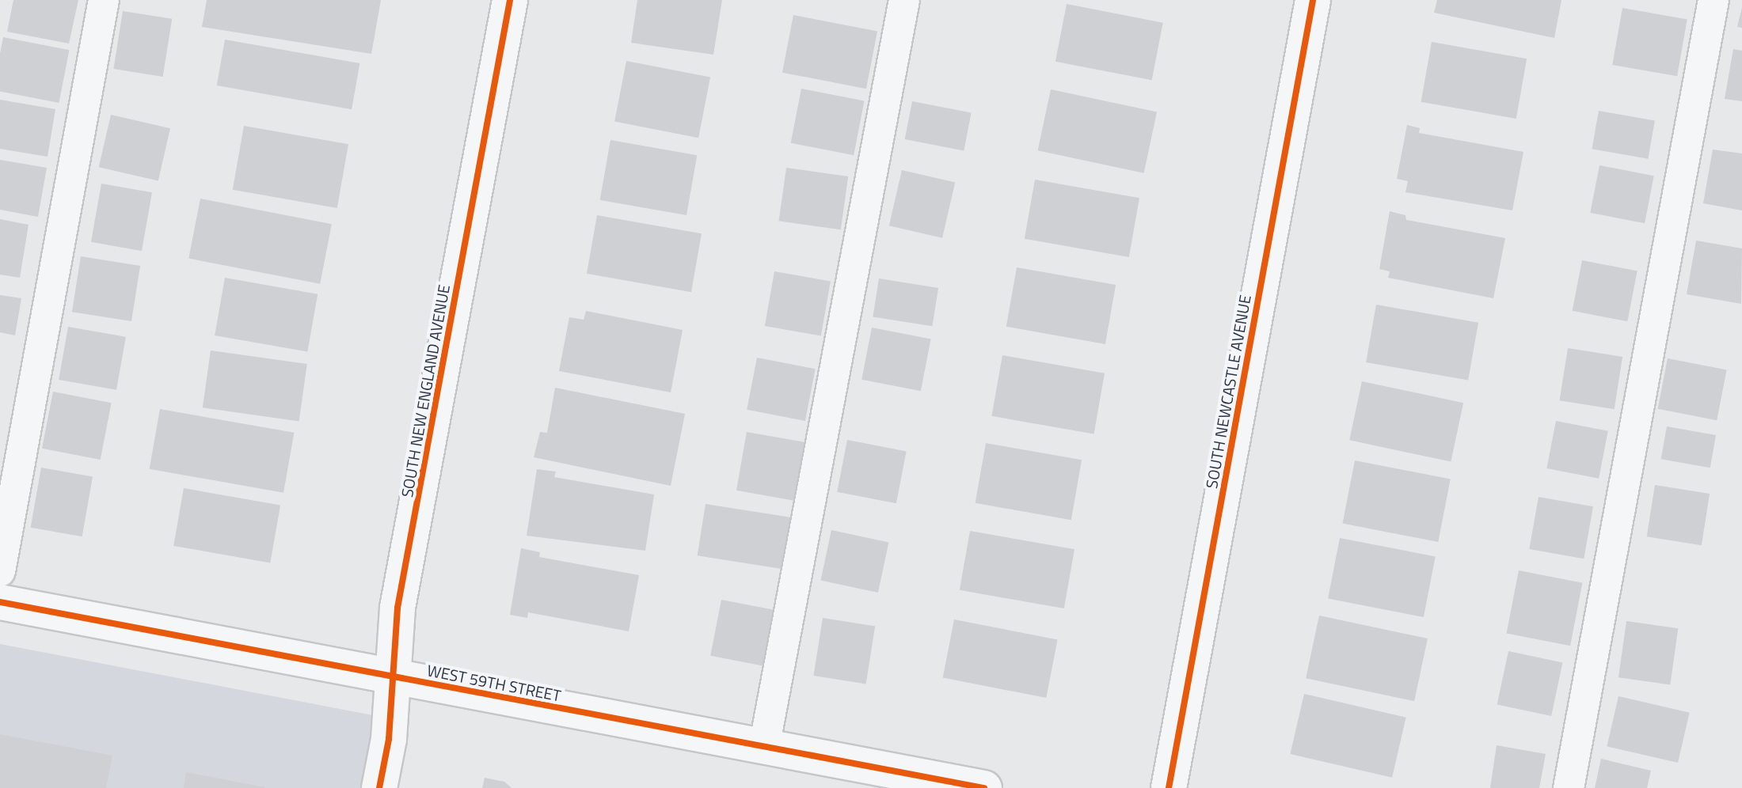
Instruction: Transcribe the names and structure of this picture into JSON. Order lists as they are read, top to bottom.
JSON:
{
  "streets": {
    "street": ["SOUTH NEW ENGLAND AVENUE", "SOUTH NEWCASTLE AVENUE", "WEST 59TH STREET"]
  },
  "crossings": [
    ["SOUTH NEW ENGLAND AVENUE", "WEST 59TH STREET"]
  ]
}
